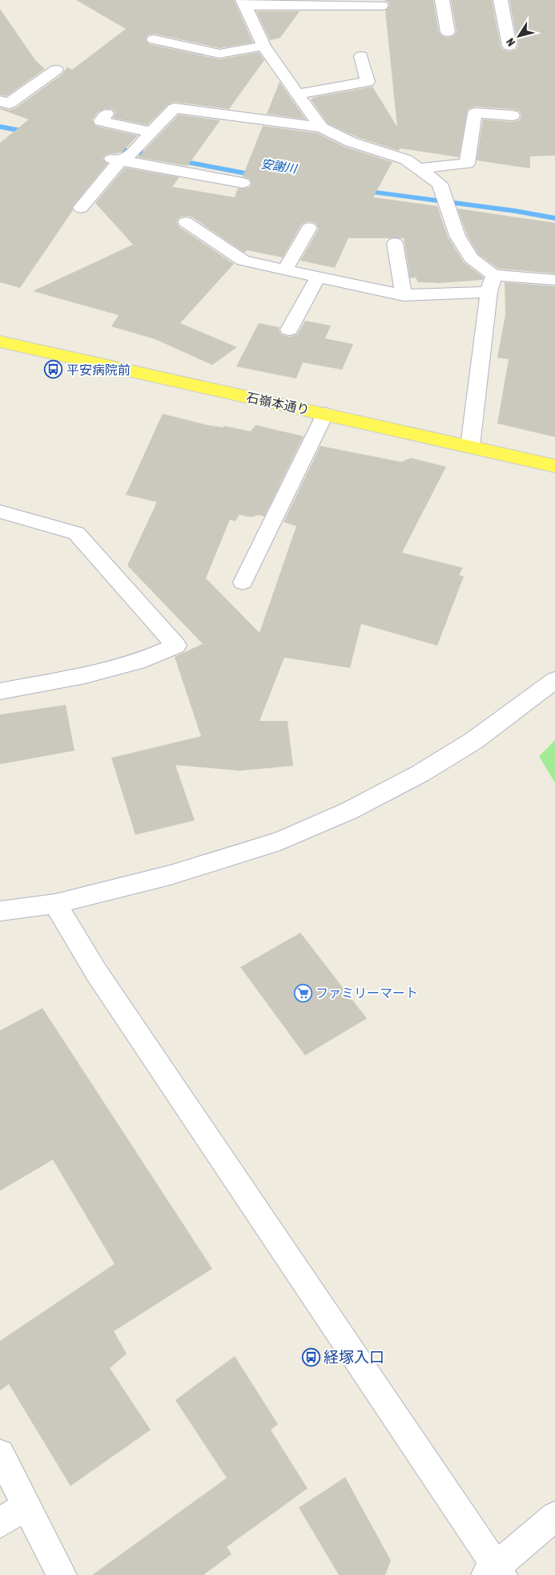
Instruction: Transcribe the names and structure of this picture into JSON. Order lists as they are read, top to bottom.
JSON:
{
  "streets": {
    "main road": ["石嶺本通り"]
  },
  "water": ["安謝川"],
  "places": {
    "bus stop": ["平安病院前", "経塚入口"],
    "supermarket": ["ファミリーマート"]
  },
  "north": "bottom left"
}
